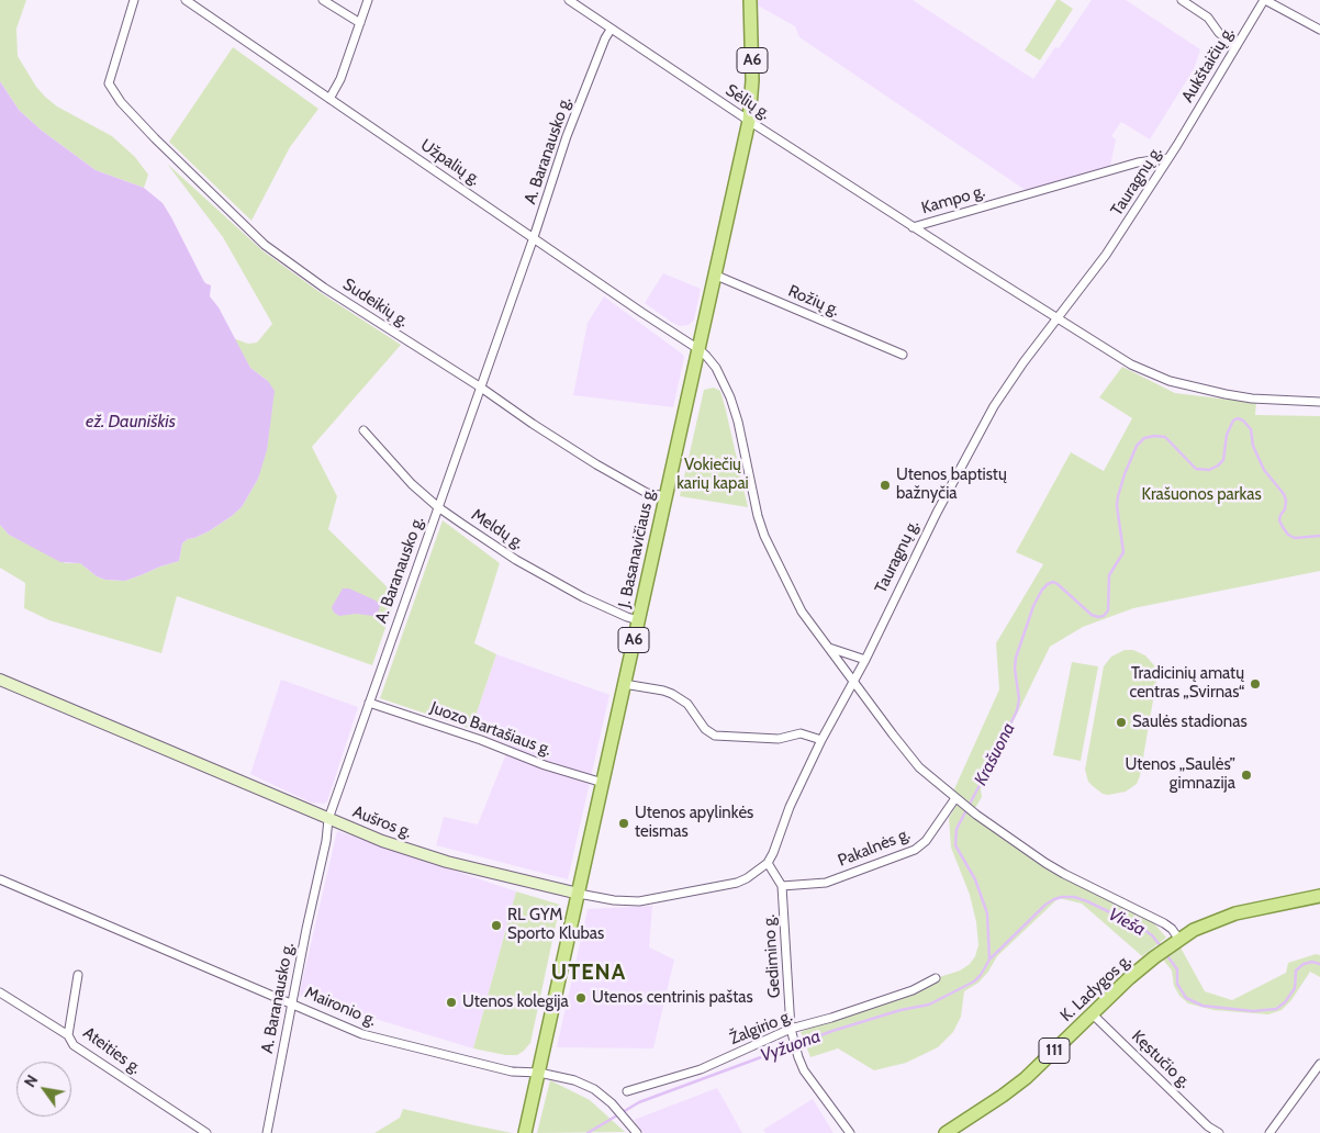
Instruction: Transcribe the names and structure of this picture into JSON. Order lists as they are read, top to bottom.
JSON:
{
  "streets": {
    "main road": [
      "A6",
      "J. Basanavičiaus g.",
      "K. Ladygos g.",
      "111"
    ],
    "street": [
      "Aukštaičių g.",
      "Sėlių g.",
      "A. Baranausko g.",
      "Užpalių g.",
      "Tauragnų g.",
      "Kampo g.",
      "Rožių g.",
      "Sudeikių g.",
      "Meldų g.",
      "Juozo Bartašiaus g.",
      "Aušros g.",
      "Pakalnės g.",
      "Gedimino g.",
      "Maironio g.",
      "Žalgirio g.",
      "Ateities g.",
      "Kęstučio g."
    ]
  },
  "crossings": [
    ["Aukštaičių g.", "Tauragnų g."],
    ["Sėlių g.", "A. Baranausko g."],
    ["Sėlių g.", "Kampo g."],
    ["Sėlių g.", "J. Basanavičiaus g."],
    ["A. Baranausko g.", "Užpalių g."],
    ["A. Baranausko g.", "Sudeikių g."],
    ["A. Baranausko g.", "Meldų g."],
    ["A. Baranausko g.", "Juozo Bartašiaus g."],
    ["A. Baranausko g.", "Aušros g."],
    ["A. Baranausko g.", "Maironio g."],
    ["Užpalių g.", "Tauragnų g."],
    ["Užpalių g.", "J. Basanavičiaus g."],
    ["Užpalių g.", "Pakalnės g."],
    ["Užpalių g.", "K. Ladygos g."],
    ["Tauragnų g.", "Kampo g."],
    ["Tauragnų g.", "Aušros g."],
    ["Rožių g.", "J. Basanavičiaus g."],
    ["Sudeikių g.", "J. Basanavičiaus g."],
    ["Meldų g.", "J. Basanavičiaus g."],
    ["J. Basanavičiaus g.", "Juozo Bartašiaus g."],
    ["J. Basanavičiaus g.", "Aušros g."],
    ["J. Basanavičiaus g.", "Maironio g."],
    ["Pakalnės g.", "Gedimino g."],
    ["Gedimino g.", "Žalgirio g."],
    ["K. Ladygos g.", "Kęstučio g."]
  ],
  "districts": ["UTENA"],
  "water": [
    "ež. Dauniškis",
    "Krašuona",
    "Vieša",
    "Vyžuona"
  ],
  "parks": ["Vokiečių karių kapai", "Krašuonos parkas"],
  "places": [
    "Utenos baptistų bažnyčia",
    "Tradicinių amatų centras „Svirnas“",
    "Saulės stadionas",
    "Utenos „Saulės” gimnazija",
    "Utenos apylinkės teismas",
    "RL GYM Sporto Klubas",
    "Utenos centrinis paštas",
    "Utenos kolegija"
  ],
  "north": "top left"
}
